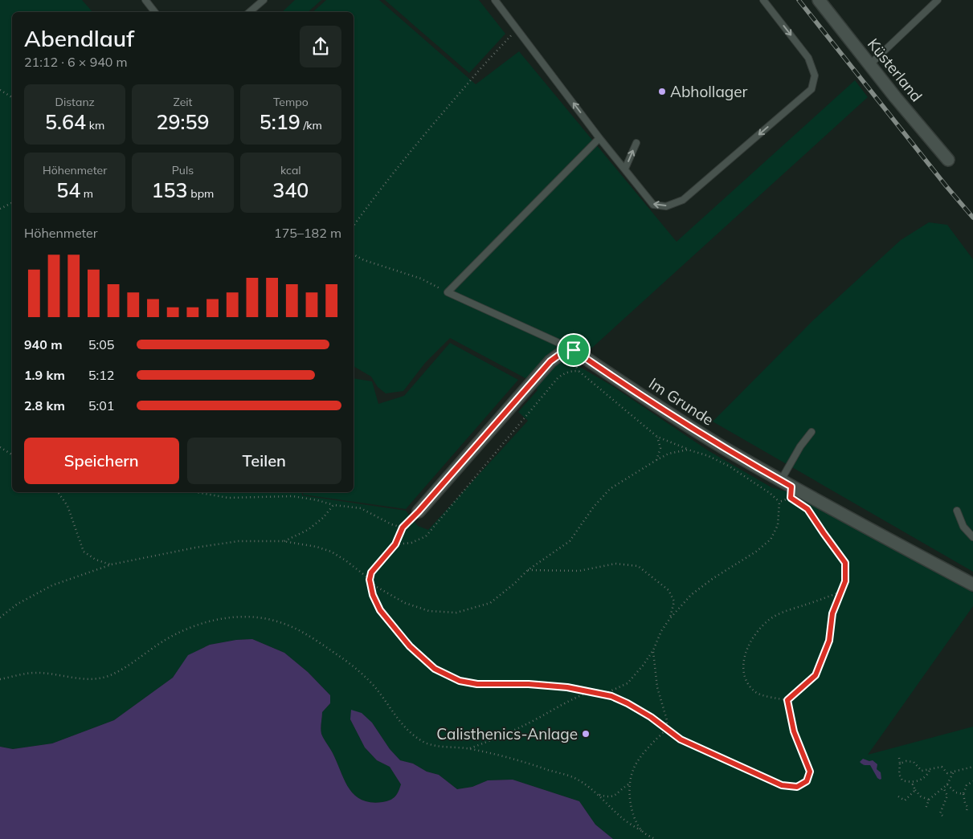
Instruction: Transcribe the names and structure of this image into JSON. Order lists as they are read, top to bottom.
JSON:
{
  "streets": {
    "street": ["Küsterland", "Im Grunde"]
  },
  "places": ["Abhollager", "Calisthenics-Anlage"],
  "page": {
    "heading": ["Abendlauf", "21:12 · 6 × 940 m"],
    "stats": [
      ["Distanz", "5.64 km"],
      ["Zeit", "29:59"],
      ["Tempo", "5:19 /km"],
      ["Höhenmeter", "54 m"],
      ["Puls", "153 bpm"],
      ["kcal", "340"]
    ],
    "chart": ["Höhenmeter", "175–182 m"],
    "list": [
      {
        "name": "940 m",
        "note": "5:05"
      },
      {
        "name": "1.9 km",
        "note": "5:12"
      },
      {
        "name": "2.8 km",
        "note": "5:01"
      }
    ],
    "buttons": ["Speichern", "Teilen"]
  }
}
